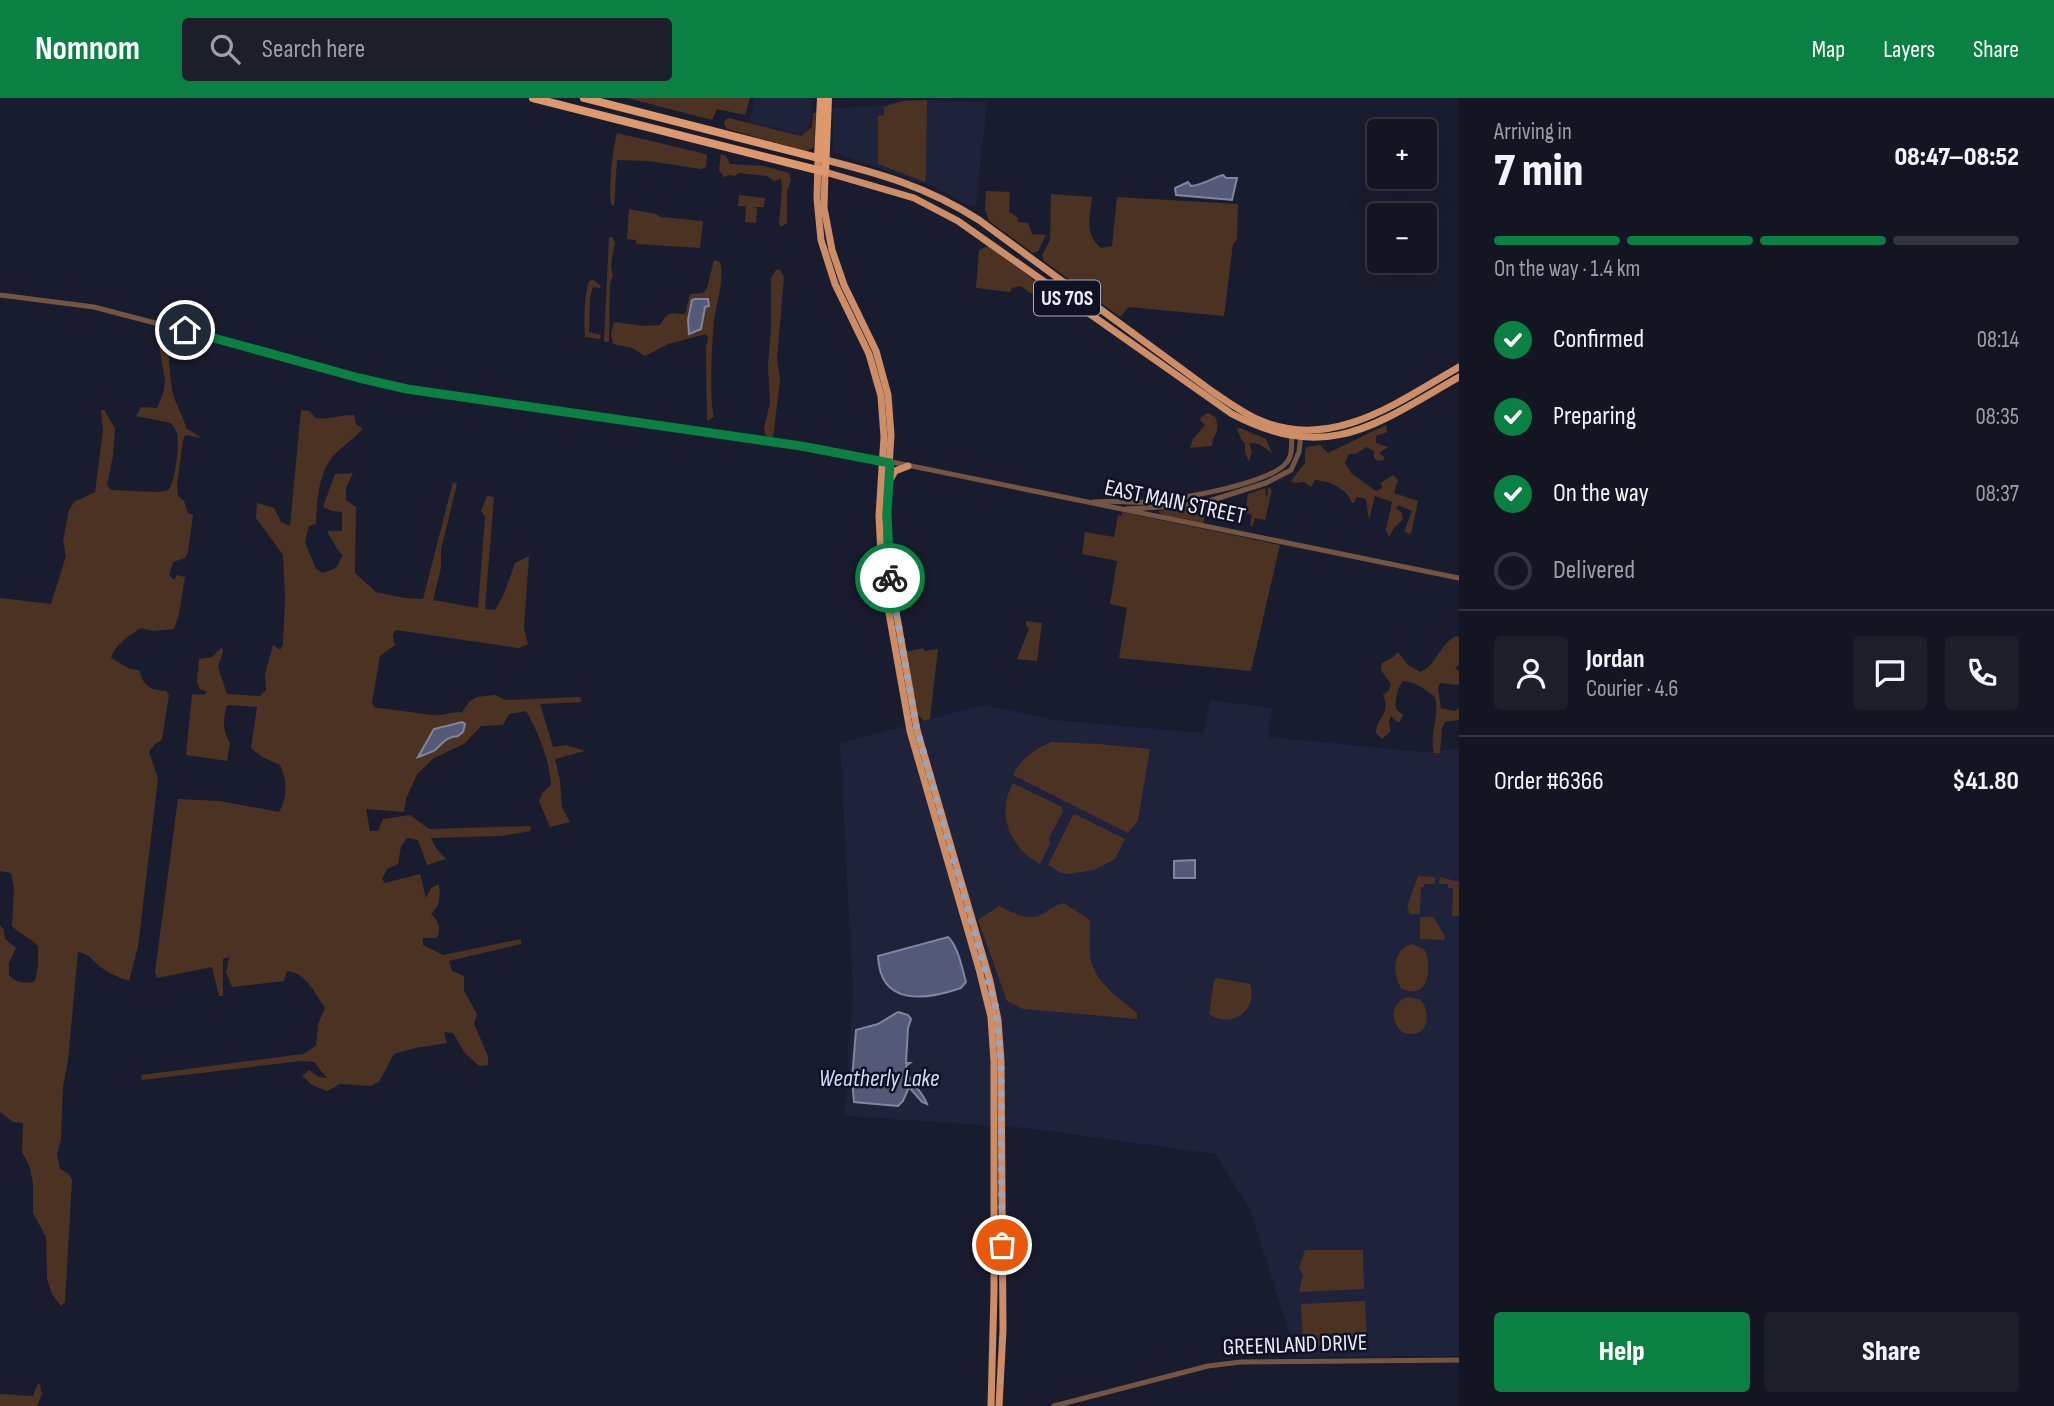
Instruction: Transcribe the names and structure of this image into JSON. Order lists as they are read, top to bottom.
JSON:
{
  "streets": {
    "highway": ["US 70S"],
    "street": ["EAST MAIN STREET", "GREENLAND DRIVE"]
  },
  "water": ["Weatherly Lake"],
  "page": {
    "header": "Nomnom",
    "search": "Search here",
    "nav": ["Map", "Layers", "Share"],
    "heading": ["7 min", "Arriving in", "08:47–08:52"],
    "panel": [
      "Jordan",
      "Courier · 4.6",
      "Order #6366",
      "$41.80"
    ],
    "map_buttons": ["+", "−"],
    "bar": "On the way · 1.4 km",
    "list": [
      ["Confirmed", "08:14"],
      ["Preparing", "08:35"],
      ["On the way", "08:37"],
      "Delivered"
    ],
    "buttons": ["Help", "Share"]
  }
}
